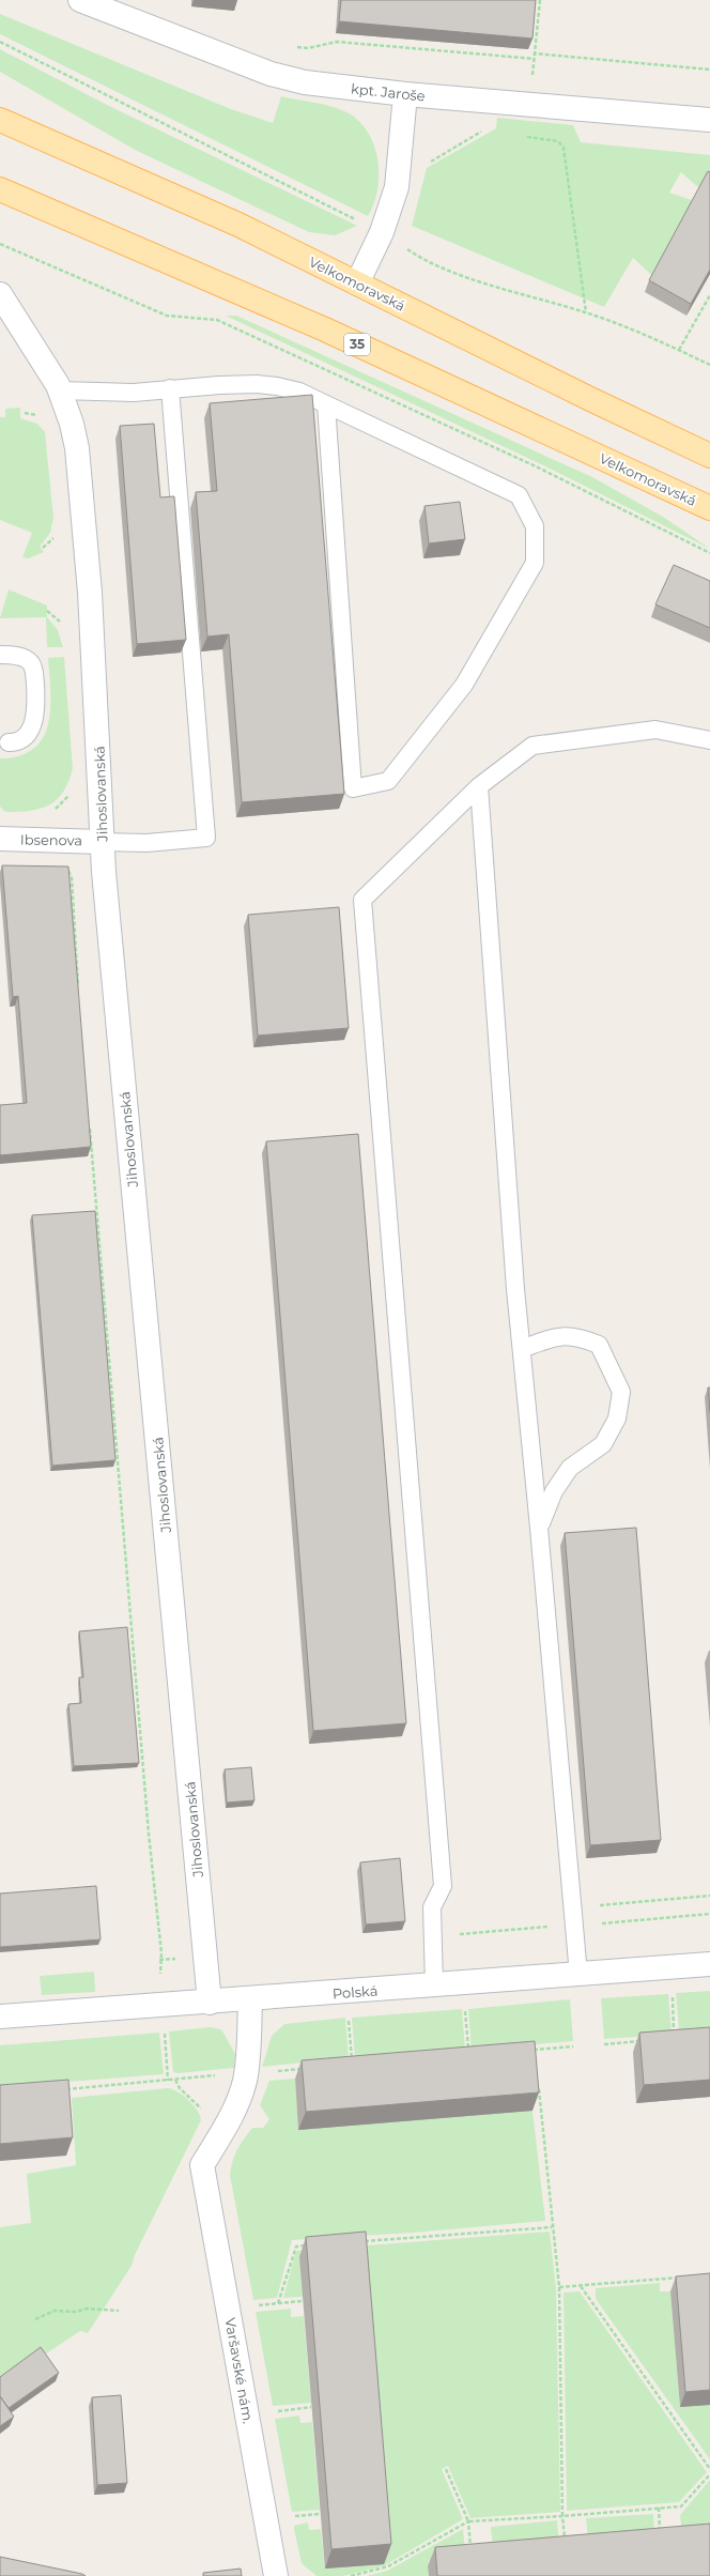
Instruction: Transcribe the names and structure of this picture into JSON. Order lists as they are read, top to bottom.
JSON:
{
  "streets": {
    "main road": ["Velkomoravská", "35"],
    "street": [
      "kpt. Jaroše",
      "Jihoslovanská",
      "Ibsenova",
      "Polská",
      "Varšavské nám."
    ]
  },
  "crossings": [
    ["Jihoslovanská", "Ibsenova"],
    ["Jihoslovanská", "Polská"]
  ]
}
